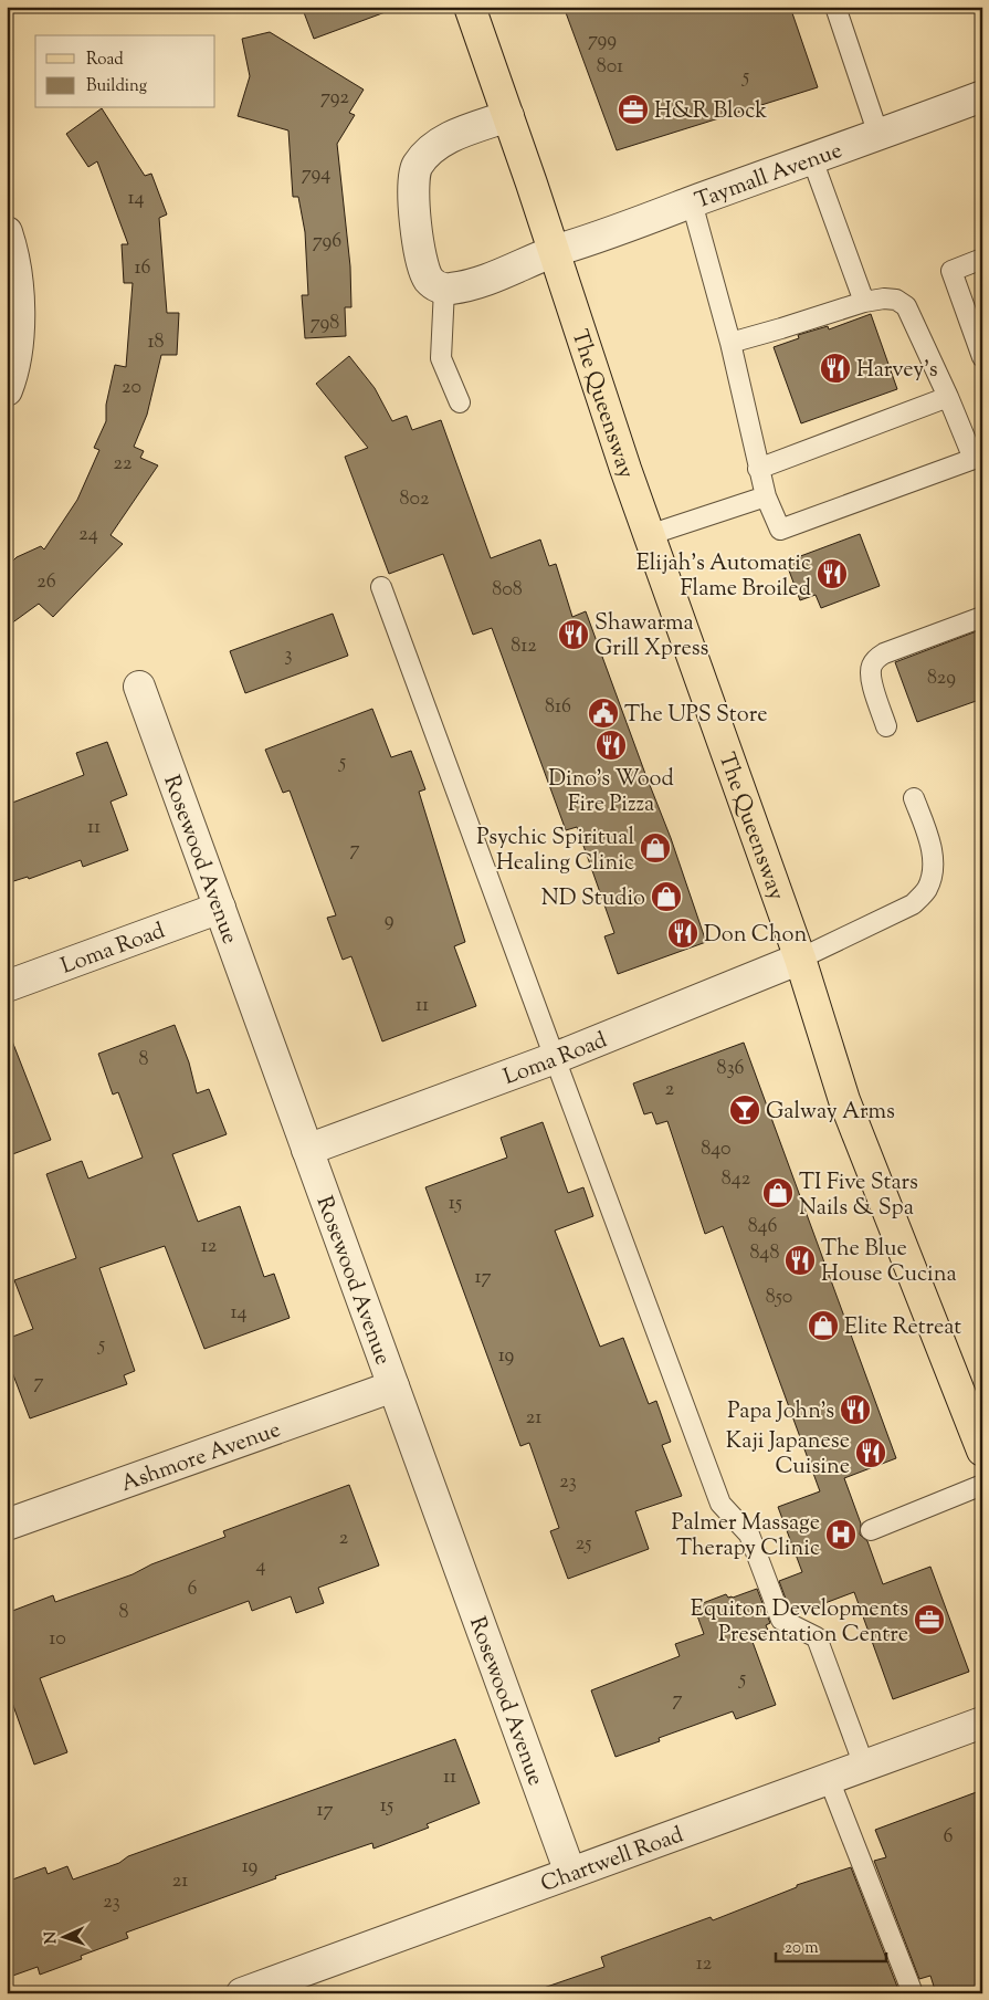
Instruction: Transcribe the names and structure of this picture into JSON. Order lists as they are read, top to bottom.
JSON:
{
  "streets": {
    "main road": ["The Queensway"],
    "street": [
      "Taymall Avenue",
      "Rosewood Avenue",
      "Loma Road",
      "Ashmore Avenue",
      "Chartwell Road"
    ]
  },
  "crossings": [
    ["Taymall Avenue", "The Queensway"],
    ["The Queensway", "Loma Road"],
    ["Rosewood Avenue", "Loma Road"],
    ["Rosewood Avenue", "Ashmore Avenue"],
    ["Rosewood Avenue", "Chartwell Road"]
  ],
  "places": {
    "office": ["H&R Block", "Equiton Developments Presentation Centre"],
    "restaurant": [
      "Harvey's",
      "Elijah's Automatic Flame Broiled",
      "Shawarma Grill Xpress",
      "Dino's Wood Fire Pizza",
      "Don Chon",
      "The Blue House Cucina",
      "Papa John's",
      "Kaji Japanese Cuisine"
    ],
    "public building": ["The UPS Store"],
    "shop": [
      "Psychic Spiritual Healing Clinic",
      "ND Studio",
      "TI Five Stars Nails & Spa",
      "Elite Retreat"
    ],
    "bar": ["Galway Arms"],
    "hospital": ["Palmer Massage Therapy Clinic"]
  },
  "house_numbers": [
    "799",
    "801",
    "5",
    "792",
    "794",
    "14",
    "796",
    "16",
    "798",
    "18",
    "20",
    "22",
    "802",
    "24",
    "26",
    "808",
    "812",
    "3",
    "829",
    "816",
    "5",
    "11",
    "7",
    "9",
    "11",
    "8",
    "836",
    "2",
    "840",
    "842",
    "15",
    "846",
    "12",
    "848",
    "17",
    "850",
    "14",
    "5",
    "19",
    "7",
    "21",
    "23",
    "2",
    "25",
    "4",
    "6",
    "8",
    "10",
    "5",
    "7",
    "11",
    "15",
    "17",
    "6",
    "19",
    "21",
    "23",
    "12"
  ],
  "legend": ["Road", "Building"],
  "scale_bar": "20 m",
  "north": "left"
}
